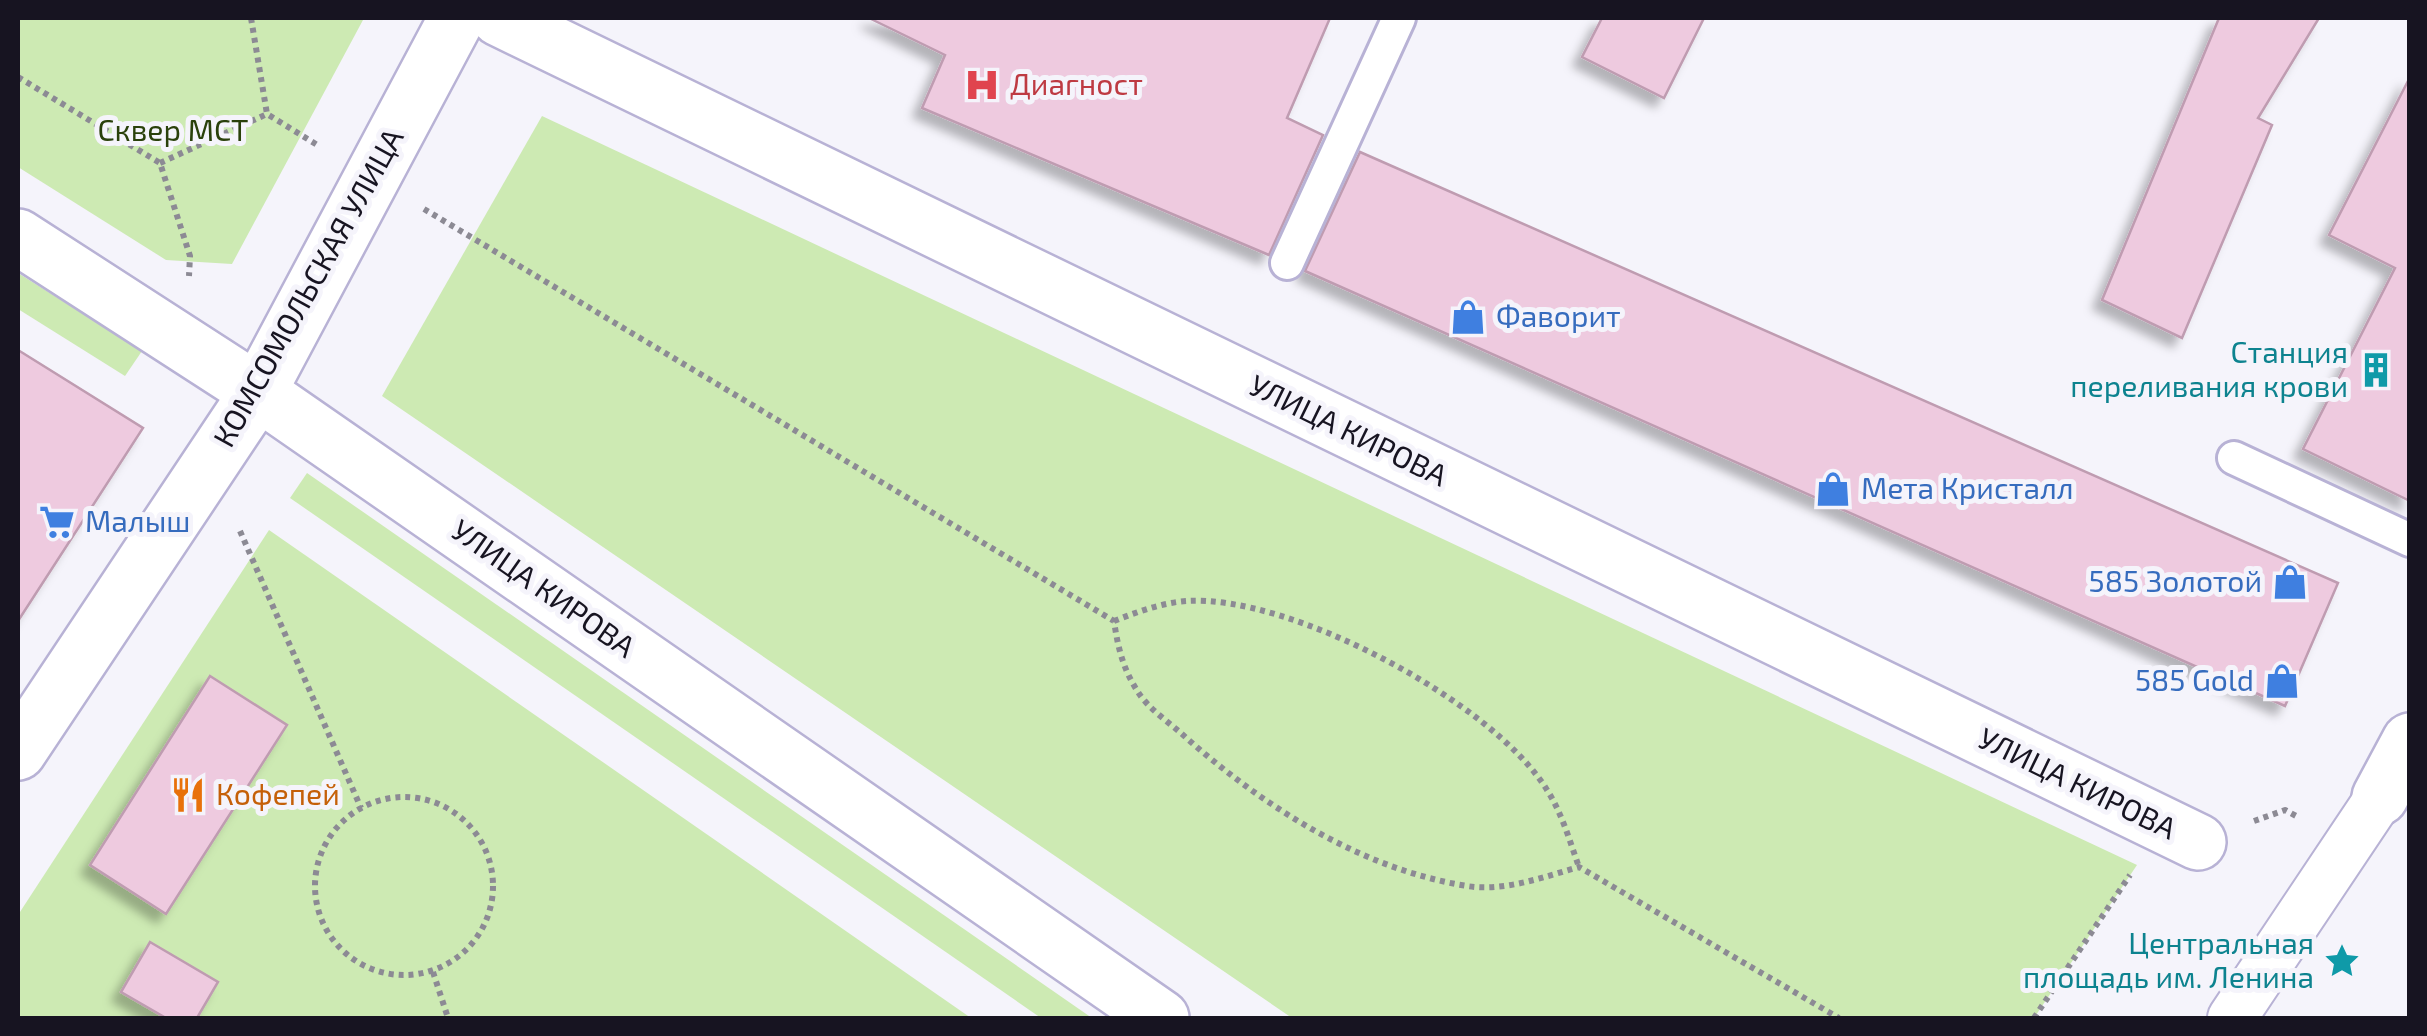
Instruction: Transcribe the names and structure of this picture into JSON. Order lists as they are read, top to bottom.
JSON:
{
  "streets": {
    "street": ["КОМСОМОЛЬСКАЯ УЛИЦА", "УЛИЦА КИРОВА"]
  },
  "crossings": [
    ["КОМСОМОЛЬСКАЯ УЛИЦА", "УЛИЦА КИРОВА"]
  ],
  "parks": ["Сквер МСТ"],
  "places": {
    "hospital": ["Диагност"],
    "shop": [
      "Фаворит",
      "Мета Кристалл",
      "585 Золотой",
      "585 Gold"
    ],
    "building": ["Cтанция переливания крови"],
    "supermarket": ["Малыш"],
    "restaurant": ["Кофепей"],
    "place": ["Центральная площадь им. Ленина"]
  }
}
